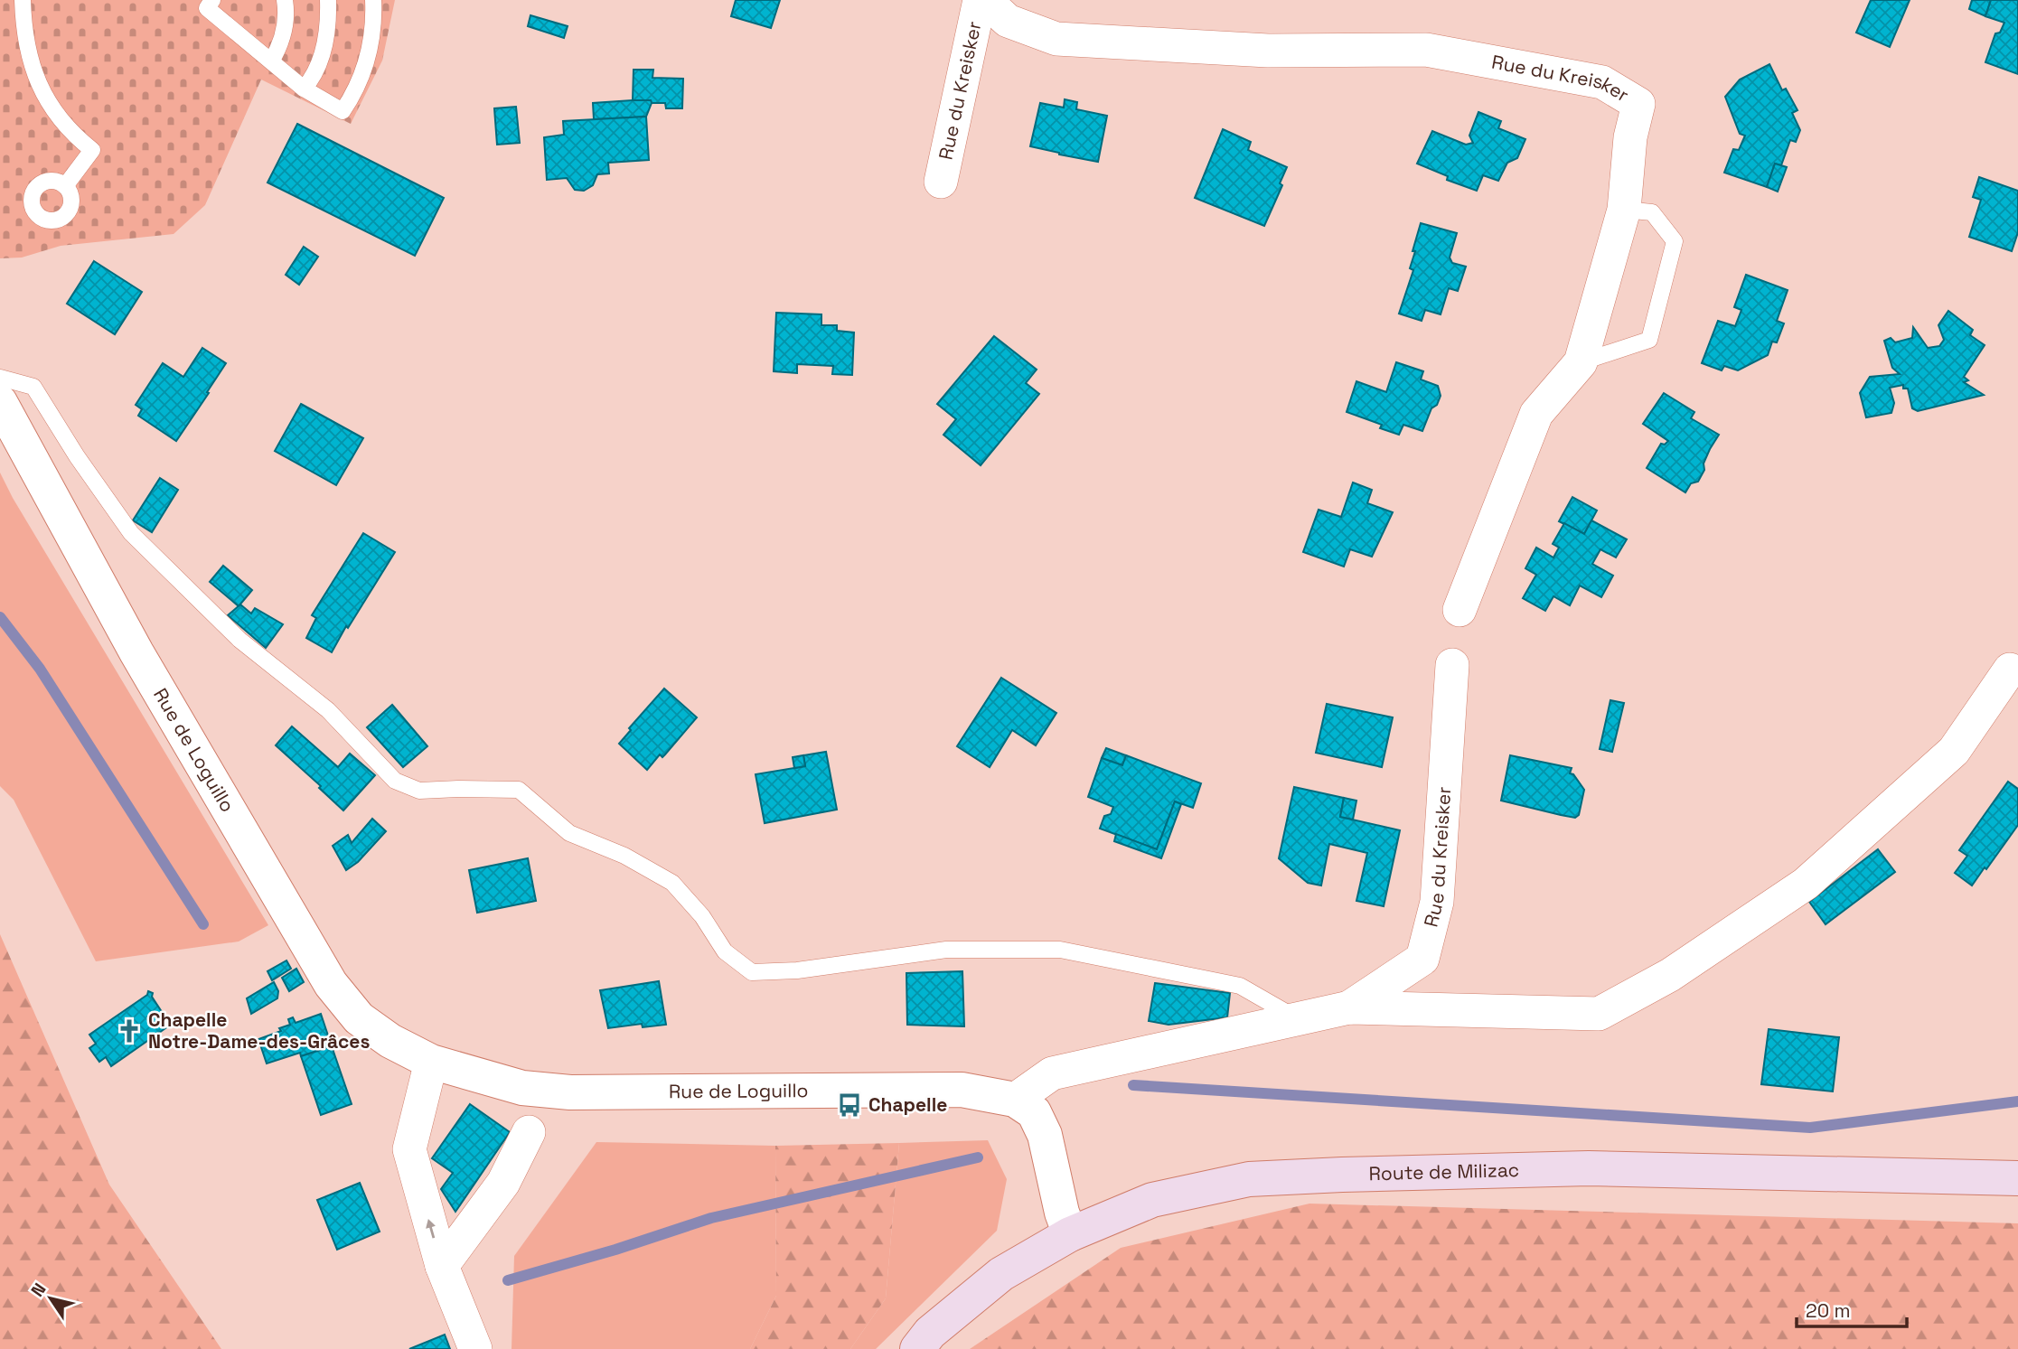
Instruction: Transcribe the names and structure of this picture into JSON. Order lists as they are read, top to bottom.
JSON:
{
  "streets": {
    "main road": ["Route de Milizac"],
    "street": ["Rue du Kreisker", "Rue de Loguillo"]
  },
  "places": {
    "church": ["Chapelle Notre-Dame-des-Grâces"],
    "bus stop": ["Chapelle"]
  },
  "scale_bar": "20 m",
  "north": "top left"
}
